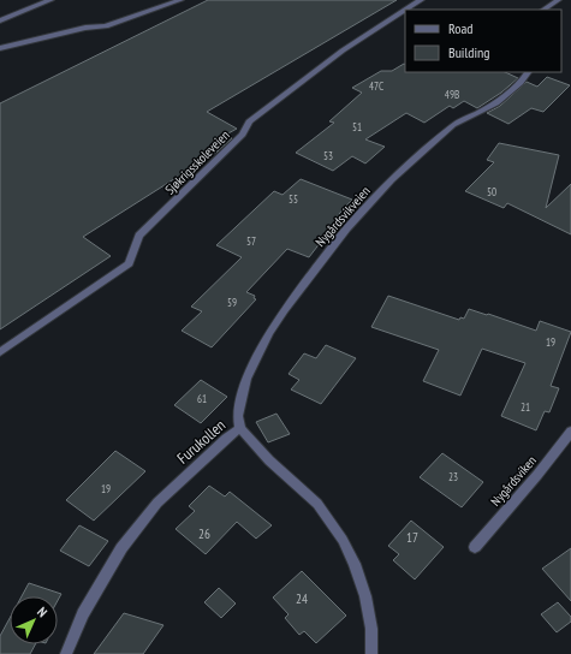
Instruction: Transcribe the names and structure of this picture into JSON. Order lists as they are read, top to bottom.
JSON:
{
  "streets": {
    "street": [
      "Sjøkrigsskoleveien",
      "Nygårdsvikveien",
      "Furukollen",
      "Nygårdsviken"
    ]
  },
  "crossings": [
    ["Nygårdsvikveien", "Furukollen"]
  ],
  "house_numbers": [
    "47C",
    "49B",
    "51",
    "53",
    "50",
    "55",
    "57",
    "59",
    "19",
    "61",
    "21",
    "23",
    "19",
    "26",
    "17",
    "24"
  ],
  "legend": ["Road", "Building"],
  "north": "top right"
}
